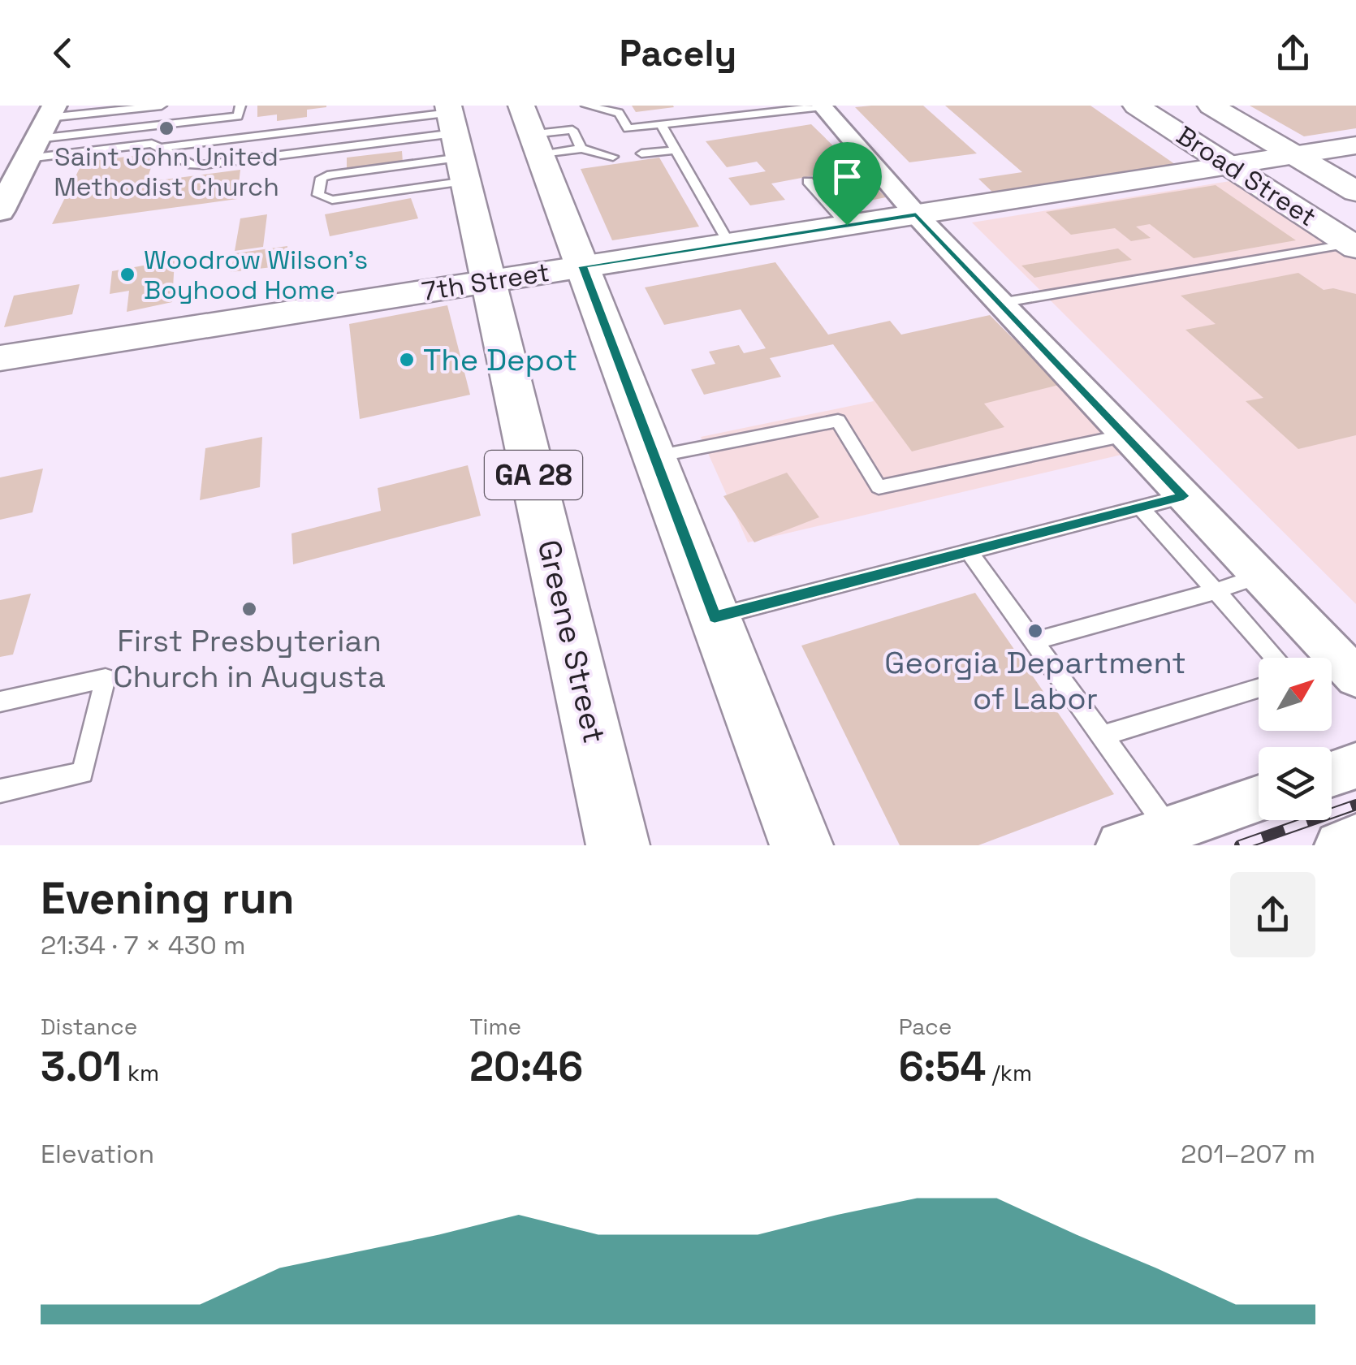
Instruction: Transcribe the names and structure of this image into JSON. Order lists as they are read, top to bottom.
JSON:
{
  "streets": {
    "main road": [
      "Broad Street",
      "7th Street",
      "GA 28",
      "Greene Street"
    ]
  },
  "crossings": [
    ["Broad Street", "7th Street"],
    ["7th Street", "Greene Street"]
  ],
  "places": [
    "Saint John United Methodist Church",
    "Woodrow Wilson's Boyhood Home",
    "The Depot",
    "First Presbyterian Church in Augusta",
    "Georgia Department of Labor"
  ],
  "north": "top right",
  "page": {
    "header": "Pacely",
    "heading": ["Evening run", "21:34 · 7 × 430 m"],
    "stats": [
      ["Distance", "3.01 km"],
      ["Time", "20:46"],
      ["Pace", "6:54 /km"]
    ],
    "chart": ["Elevation", "201–207 m"]
  }
}
